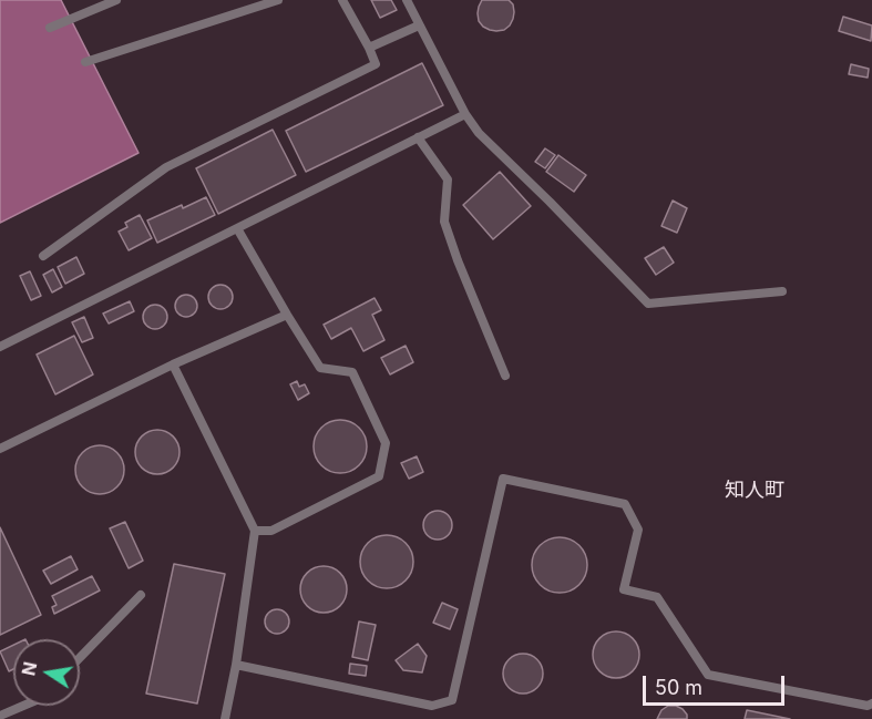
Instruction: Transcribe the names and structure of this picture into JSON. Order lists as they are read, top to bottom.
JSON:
{
  "districts": ["知人町"],
  "scale_bar": "50 m",
  "north": "left"
}
